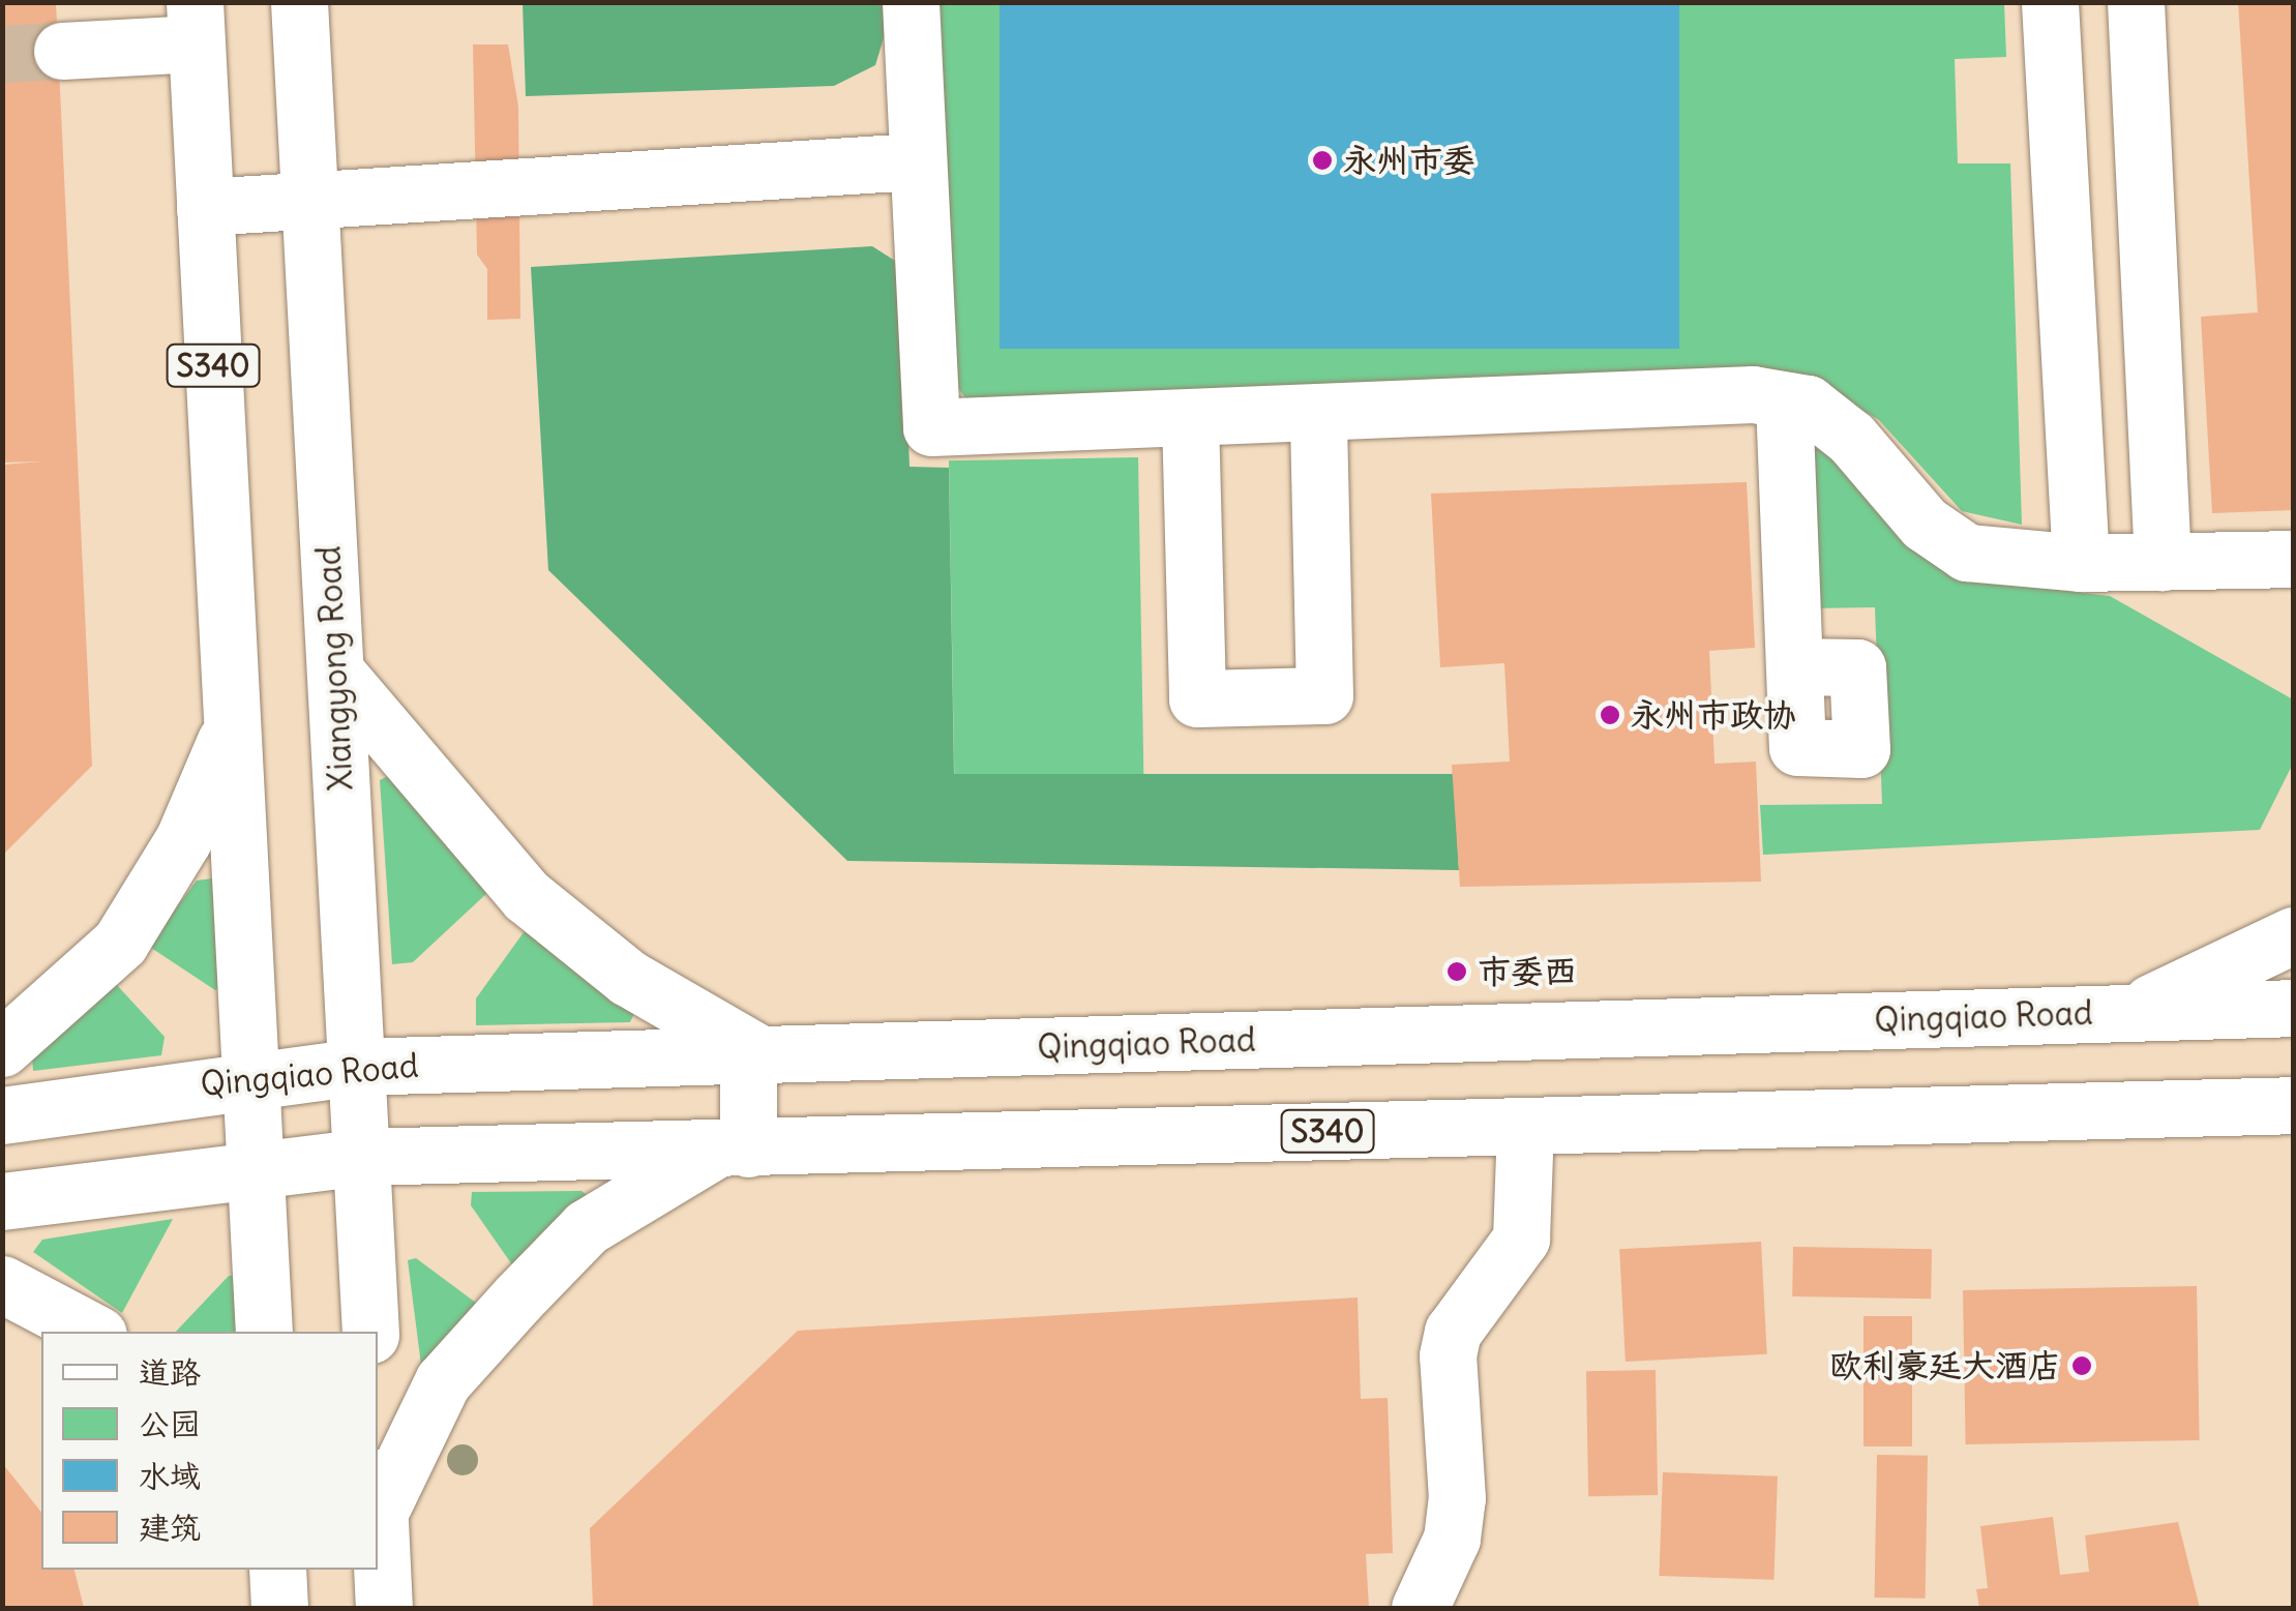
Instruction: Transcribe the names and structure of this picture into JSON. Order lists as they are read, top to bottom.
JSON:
{
  "streets": {
    "main road": ["S340", "Xiangyong Road", "Qingqiao Road"]
  },
  "crossings": [
    ["S340", "Xiangyong Road"],
    ["S340", "Qingqiao Road"],
    ["Xiangyong Road", "Qingqiao Road"]
  ],
  "places": [
    "永州市委",
    "永州市政协",
    "市委西",
    "欧利豪廷大酒店"
  ],
  "legend": [
    "道路",
    "公园",
    "水域",
    "建筑"
  ]
}
